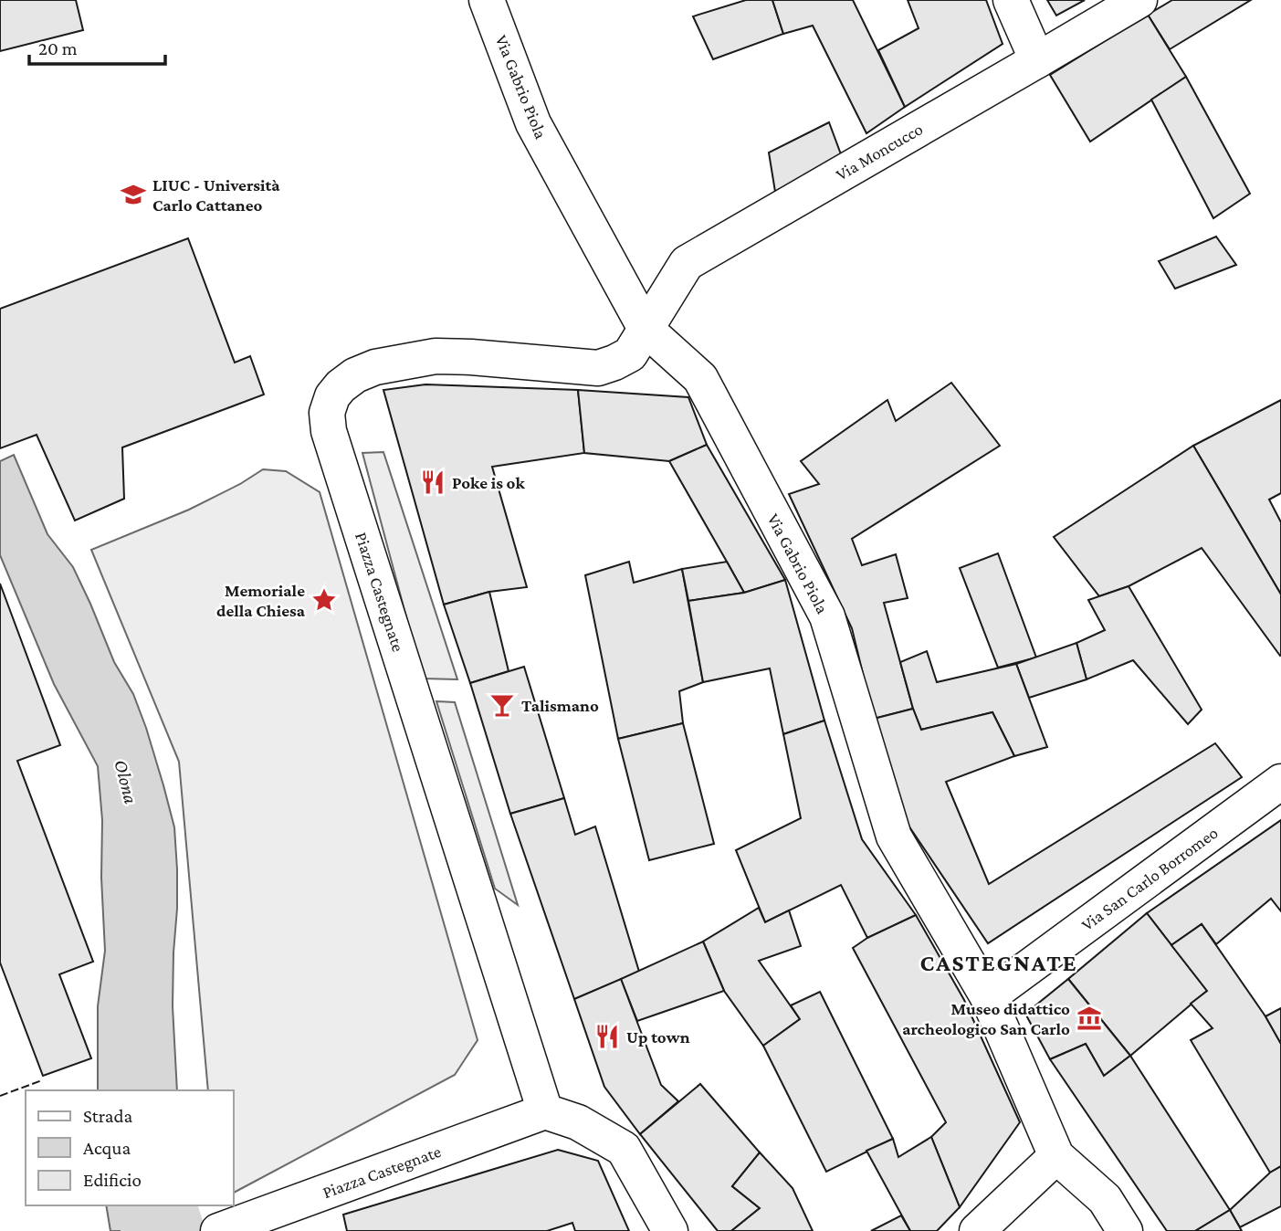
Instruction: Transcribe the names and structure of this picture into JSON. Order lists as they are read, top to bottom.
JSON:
{
  "streets": {
    "street": [
      "Via Gabrio Piola",
      "Via Moncucco",
      "Piazza Castegnate",
      "Via San Carlo Borromeo"
    ]
  },
  "crossings": [
    ["Via Gabrio Piola", "Via Moncucco"],
    ["Via Gabrio Piola", "Piazza Castegnate"],
    ["Via Gabrio Piola", "Via San Carlo Borromeo"],
    ["Via Moncucco", "Piazza Castegnate"]
  ],
  "districts": ["CASTEGNATE"],
  "water": ["Olona"],
  "places": {
    "school or university": ["LIUC - Università Carlo Cattaneo"],
    "restaurant": ["Poke is ok", "Up town"],
    "place": ["Memoriale della Chiesa"],
    "bar": ["Talismano"],
    "museum": ["Museo didattico archeologico San Carlo"]
  },
  "legend": ["Strada", "Acqua", "Edificio"],
  "scale_bar": "20 m"
}
